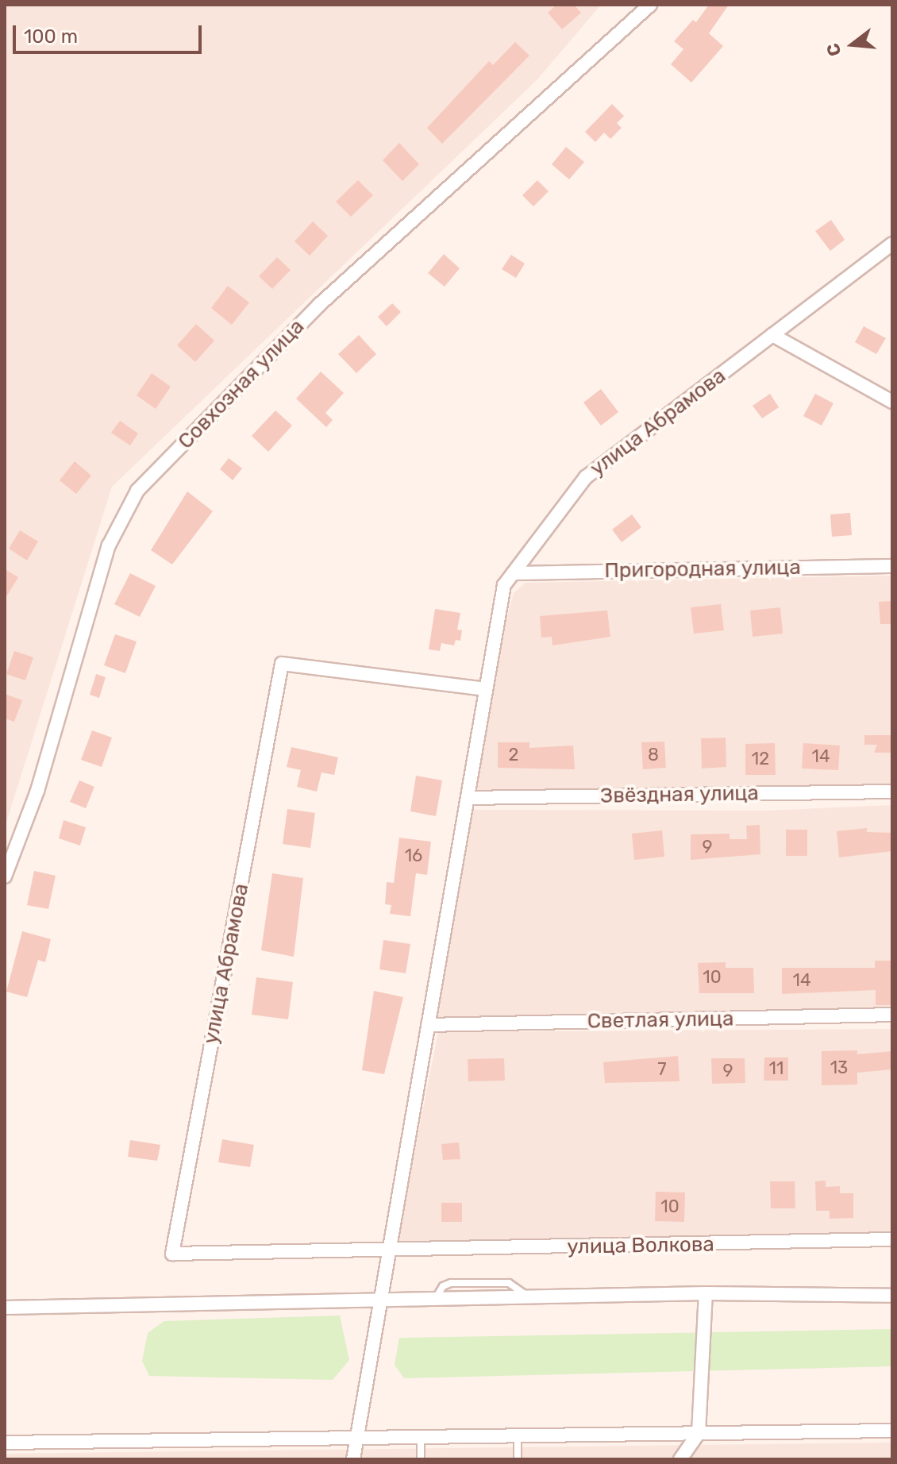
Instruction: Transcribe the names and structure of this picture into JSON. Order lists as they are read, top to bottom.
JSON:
{
  "streets": {
    "street": [
      "Совхозная улица",
      "улица Абрамова",
      "Пригородная улица",
      "Звёздная улица",
      "Светлая улица",
      "улица Волкова"
    ]
  },
  "crossings": [
    ["улица Абрамова", "Пригородная улица"],
    ["улица Абрамова", "Звёздная улица"],
    ["улица Абрамова", "Светлая улица"],
    ["улица Абрамова", "улица Волкова"]
  ],
  "house_numbers": [
    "2",
    "8",
    "14",
    "12",
    "9",
    "16",
    "10",
    "14",
    "13",
    "11",
    "7",
    "9",
    "10"
  ],
  "scale_bar": "100 m",
  "north": "left"
}
